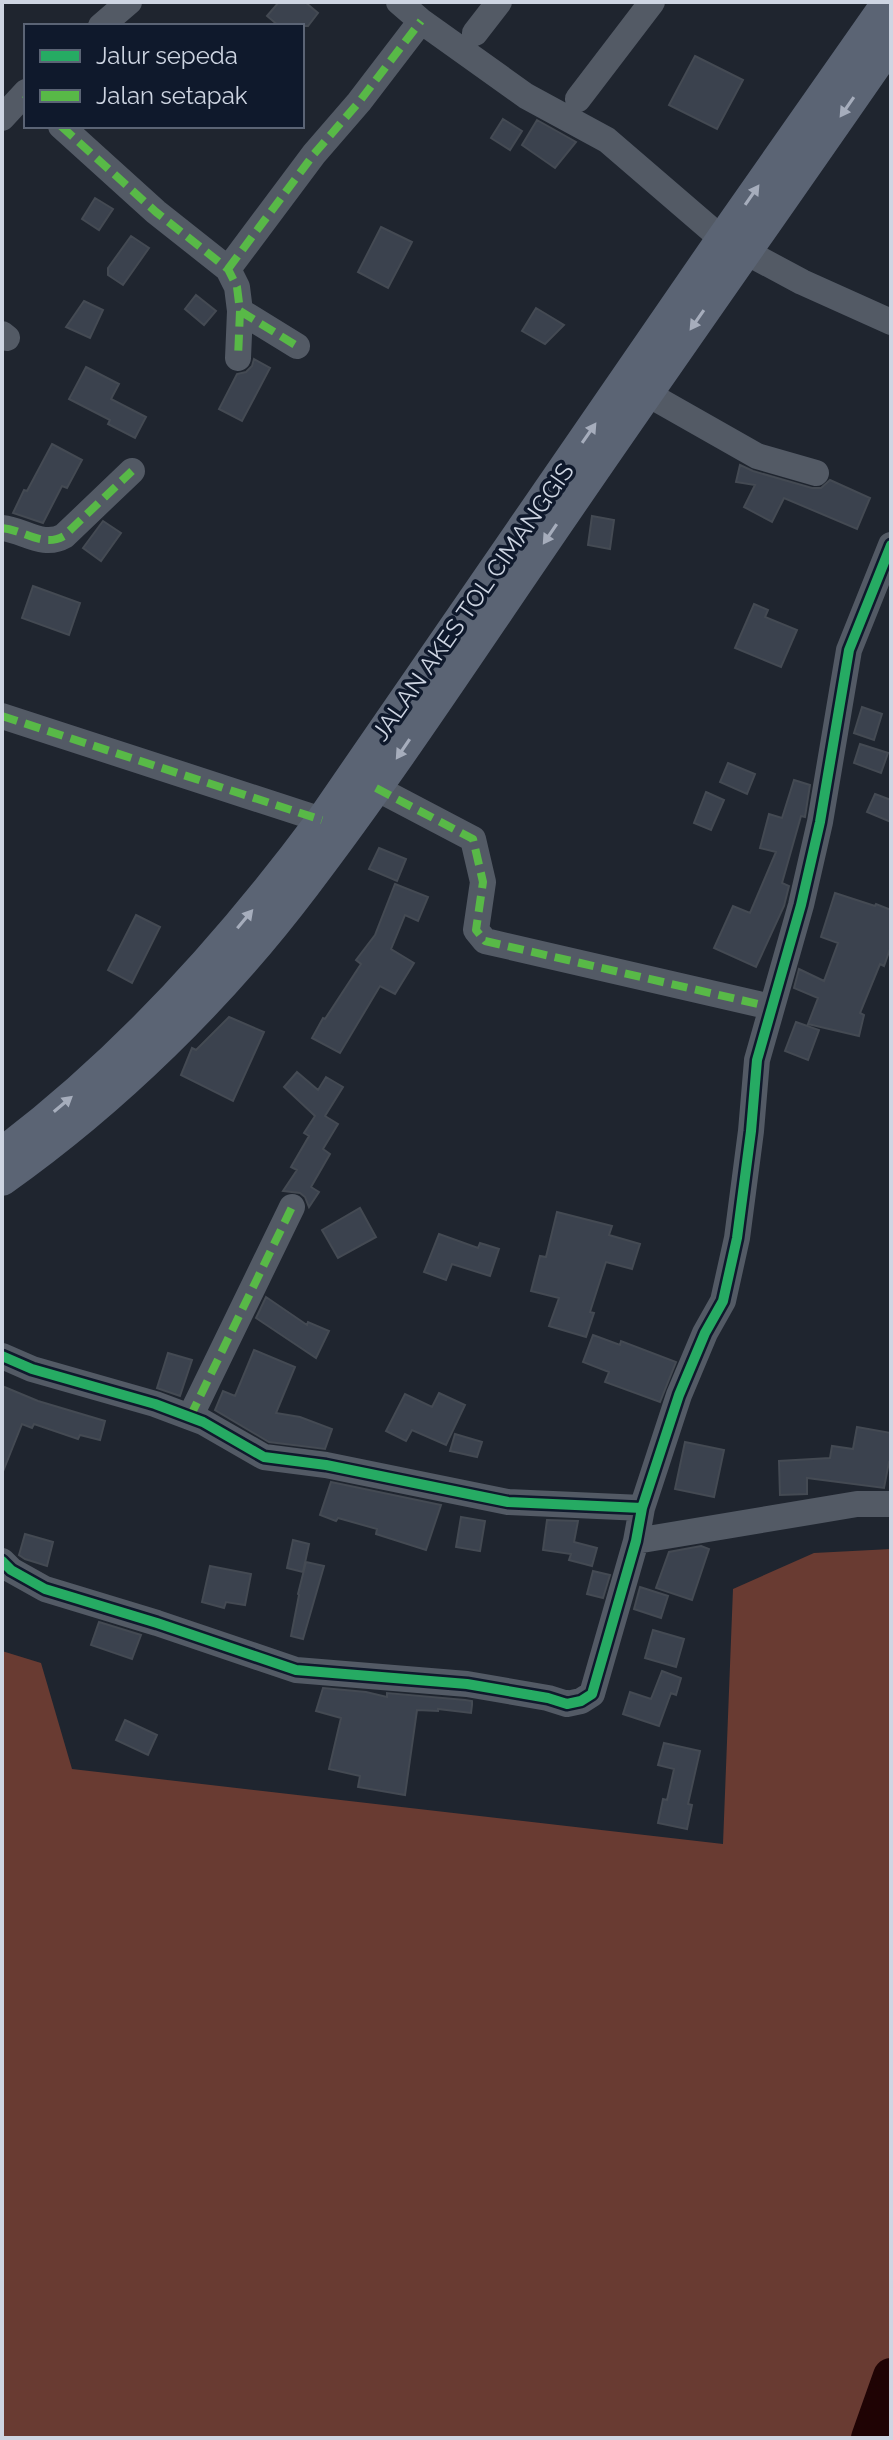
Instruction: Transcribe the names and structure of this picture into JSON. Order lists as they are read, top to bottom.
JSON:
{
  "streets": {
    "main road": ["JALAN AKES TOL CIMANGGIS"]
  },
  "legend": ["Jalur sepeda", "Jalan setapak"]
}
